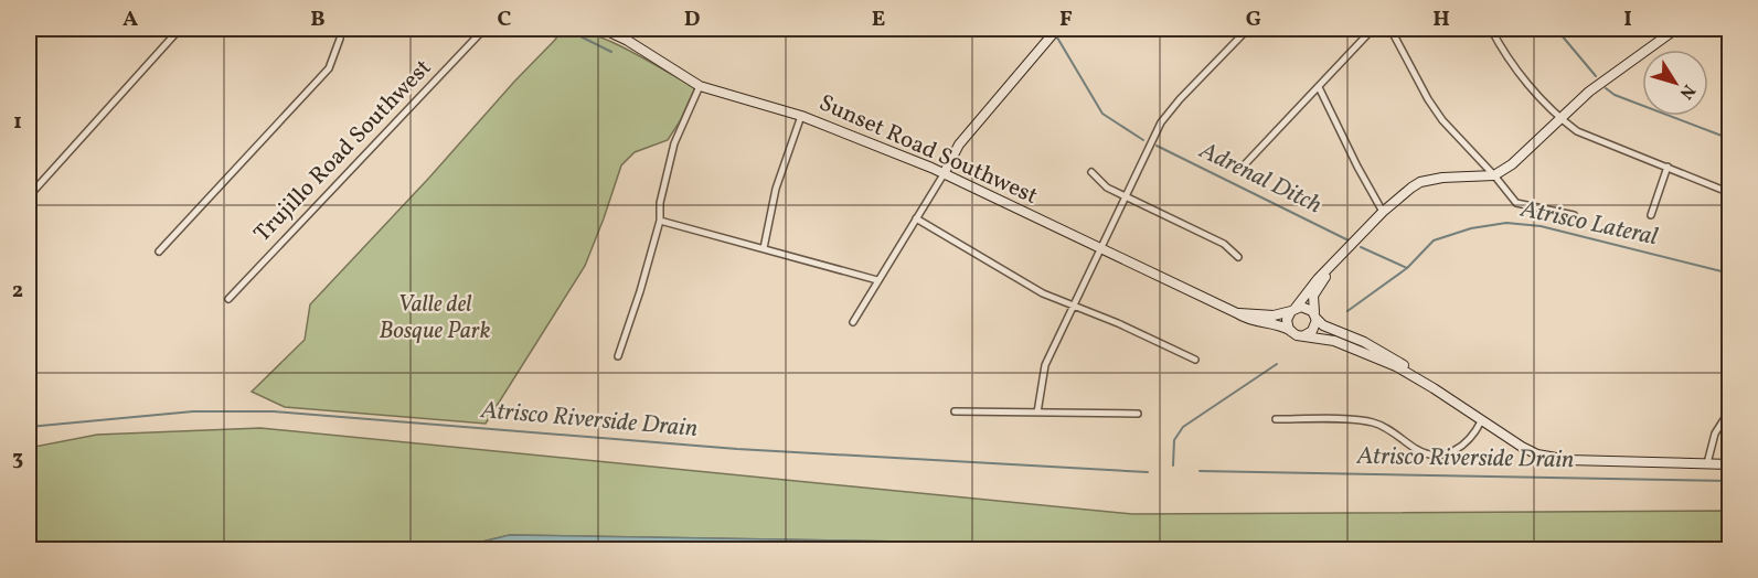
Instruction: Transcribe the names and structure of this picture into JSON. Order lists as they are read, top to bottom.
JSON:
{
  "streets": {
    "street": ["Sunset Road Southwest", "Trujillo Road Southwest"]
  },
  "water": ["Adrenal Ditch", "Atrisco Lateral", "Atrisco Riverside Drain"],
  "parks": ["Valle del Bosque Park"],
  "north": "bottom right",
  "grid": {
    "columns": [
      "A",
      "B",
      "C",
      "D",
      "E",
      "F",
      "G",
      "H",
      "I"
    ],
    "rows": ["1", "2", "3"]
  }
}
